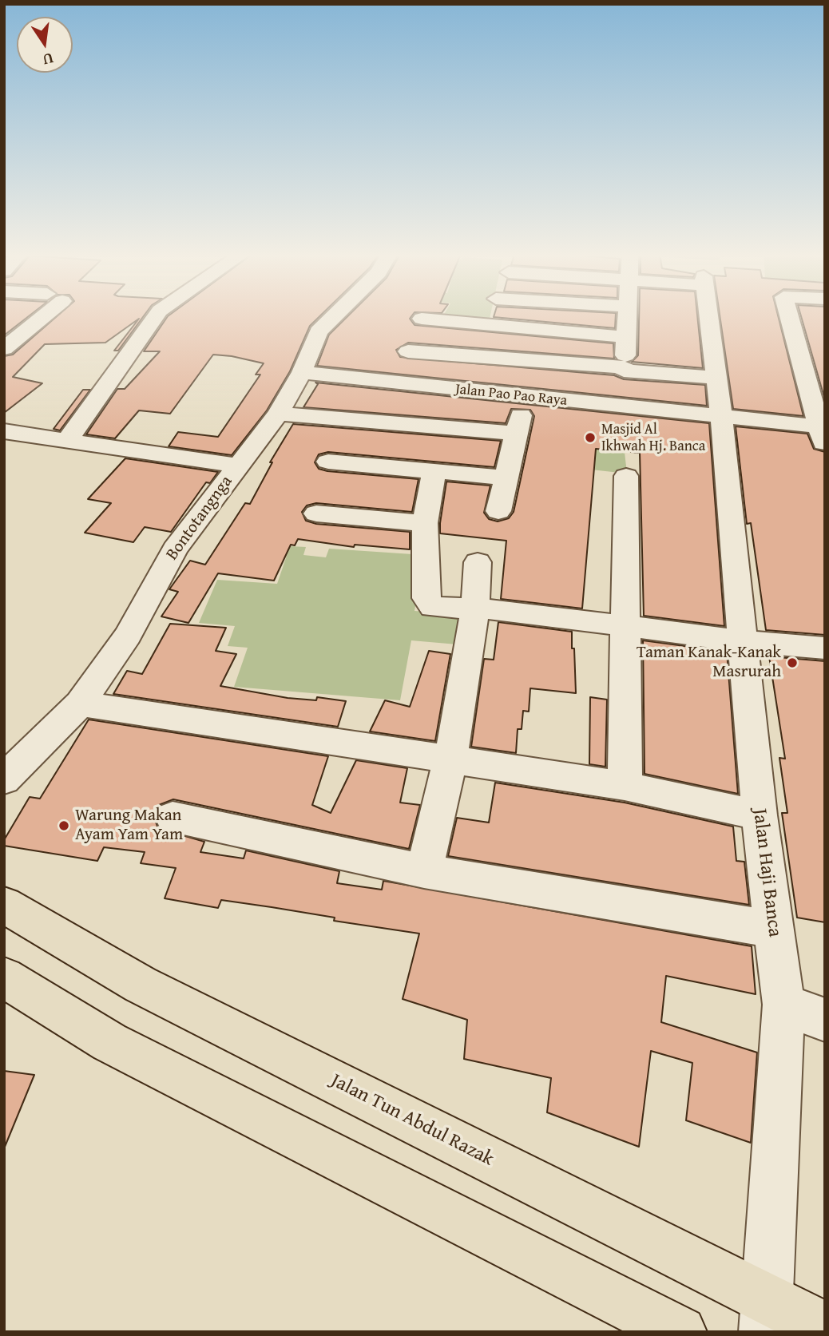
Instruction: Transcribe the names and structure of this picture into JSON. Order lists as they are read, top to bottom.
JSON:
{
  "streets": {
    "main road": ["Jalan Tun Abdul Razak"],
    "street": ["Jalan Pao Pao Raya", "Bontotangnga", "Jalan Haji Banca"]
  },
  "crossings": [
    ["Jalan Pao Pao Raya", "Bontotangnga"],
    ["Jalan Pao Pao Raya", "Jalan Haji Banca"],
    ["Jalan Haji Banca", "Jalan Tun Abdul Razak"]
  ],
  "places": ["Masjid Al Ikhwah Hj. Banca", "Taman Kanak-Kanak Masrurah", "Warung Makan Ayam Yam Yam"],
  "north": "bottom"
}
